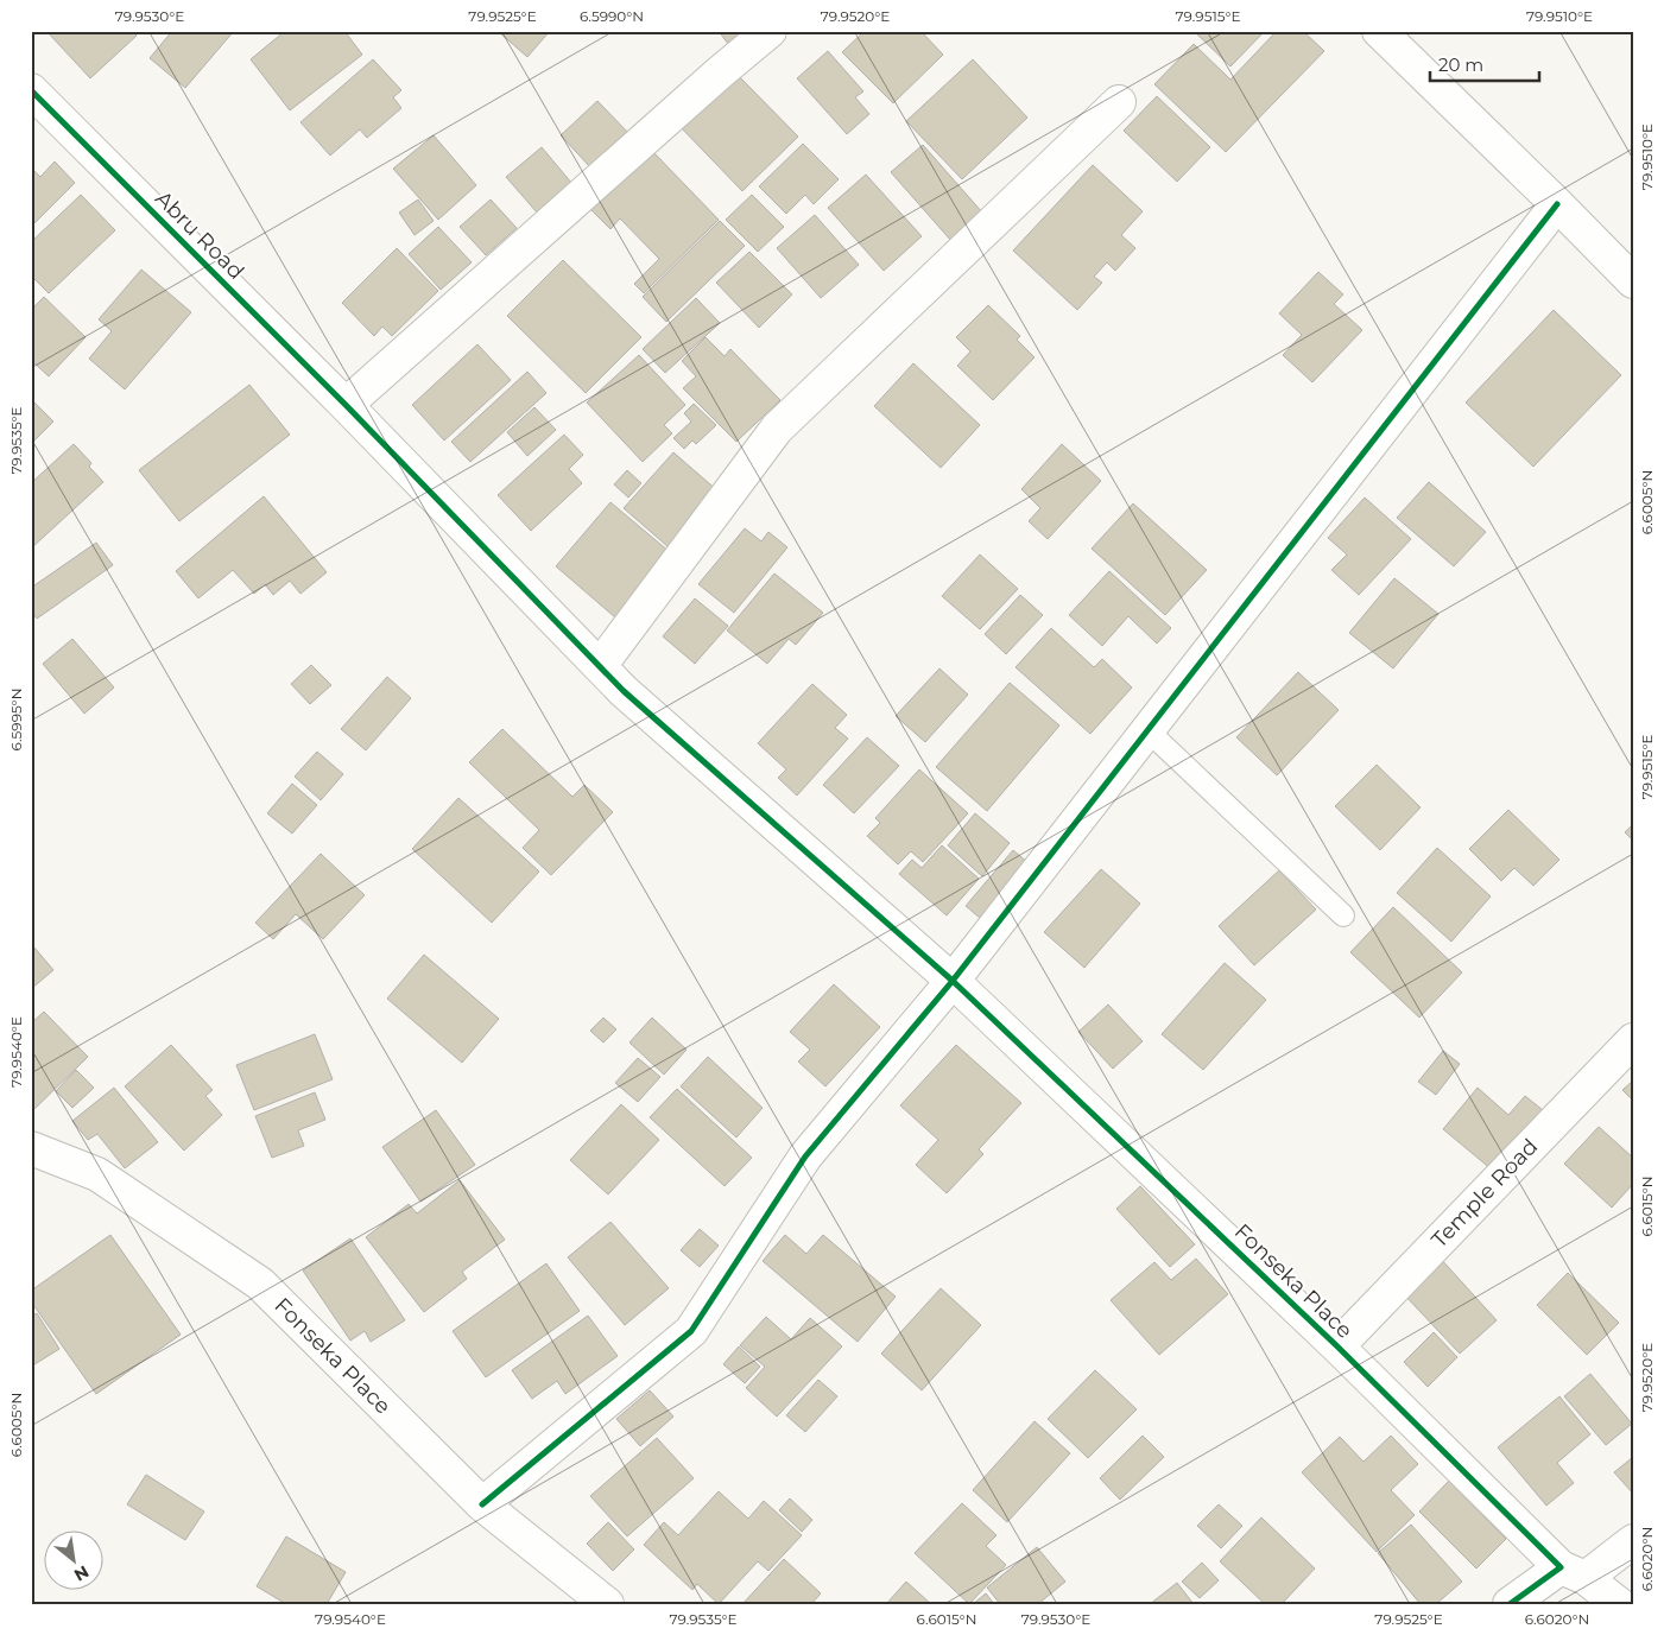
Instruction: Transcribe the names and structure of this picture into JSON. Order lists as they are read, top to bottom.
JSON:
{
  "streets": {
    "street": ["Abru Road", "Temple Road", "Fonseka Place"]
  },
  "crossings": [
    ["Abru Road", "Fonseka Place"],
    ["Temple Road", "Fonseka Place"]
  ],
  "scale_bar": "20 m",
  "north": "bottom right",
  "coordinates": [
    "79.9530°E",
    "79.9525°E",
    "6.5990°N",
    "79.9520°E",
    "79.9515°E",
    "79.9510°E",
    "79.9535°E",
    "6.6005°N",
    "6.5995°N",
    "79.9540°E",
    "6.6015°N",
    "6.6020°N"
  ]
}
